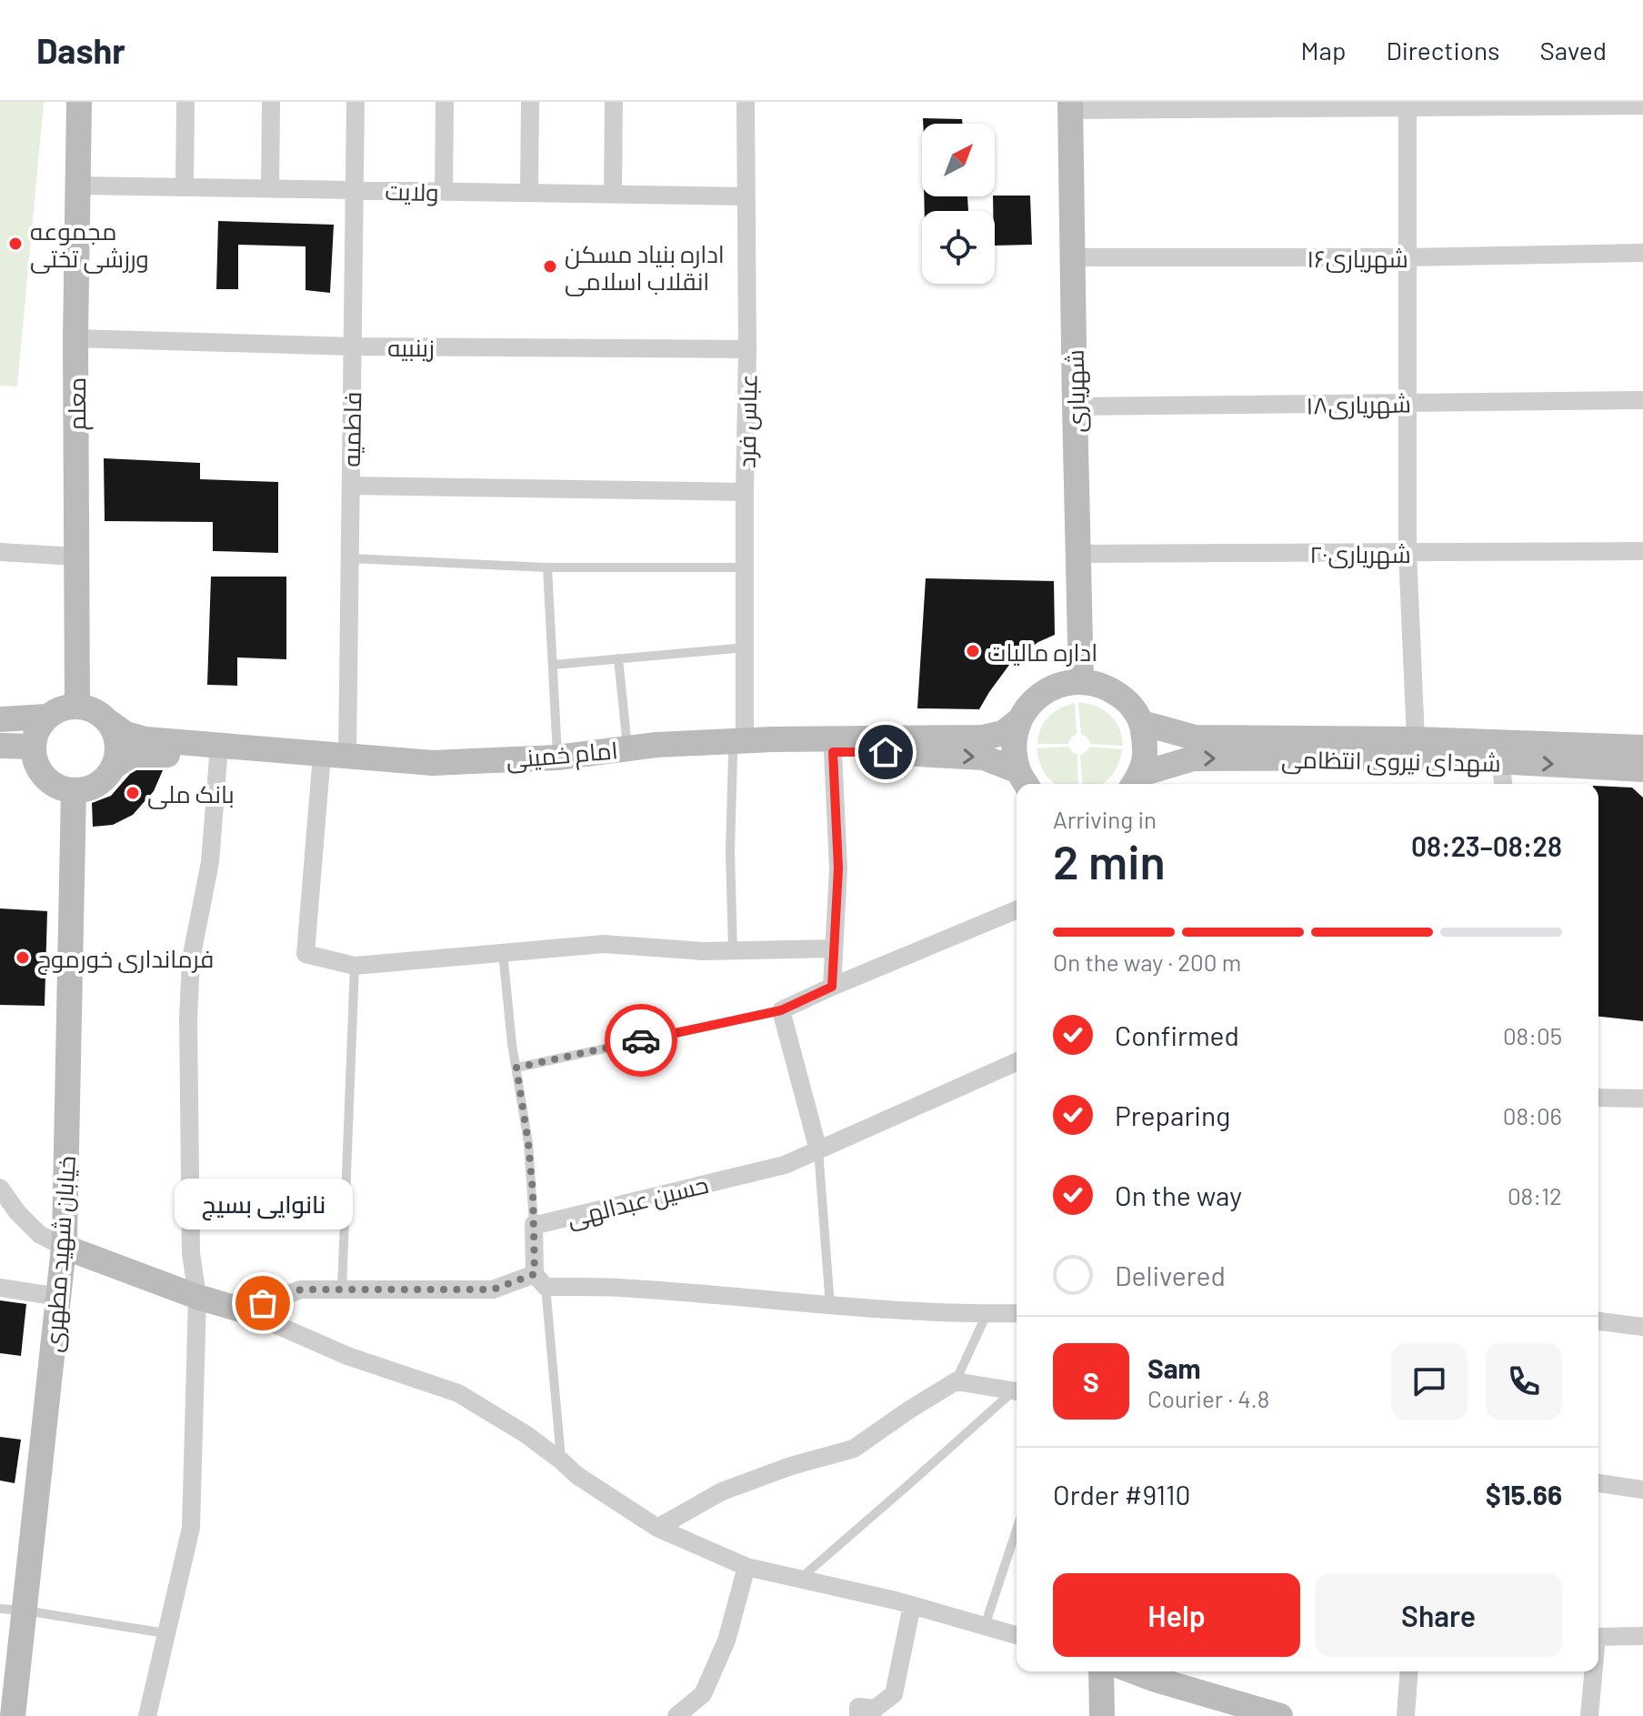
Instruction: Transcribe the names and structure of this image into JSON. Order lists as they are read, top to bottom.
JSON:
{
  "streets": {
    "main road": [
      "شهریاری",
      "معلم",
      "امام خمینی",
      "شهدای نیروی انتظامی",
      "خیابان شهید مطهری"
    ],
    "street": [
      "ولایت",
      "شهریاری۱۶",
      "زینبیه",
      "شهریاری۱۸",
      "عباس فرد",
      "فاطمیه",
      "شهریاری۲۰",
      "حسین عبدالهی"
    ]
  },
  "crossings": [
    ["ولایت", "معلم"],
    ["ولایت", "عباس فرد"],
    ["ولایت", "فاطمیه"],
    ["شهریاری۱۶", "شهریاری"],
    ["زینبیه", "معلم"],
    ["زینبیه", "عباس فرد"],
    ["زینبیه", "فاطمیه"],
    ["شهریاری", "شهریاری۱۸"],
    ["شهریاری", "شهریاری۲۰"],
    ["معلم", "امام خمینی"],
    ["معلم", "خیابان شهید مطهری"],
    ["عباس فرد", "امام خمینی"],
    ["فاطمیه", "امام خمینی"],
    ["امام خمینی", "خیابان شهید مطهری"]
  ],
  "places": [
    "مجموعه ورزشی تختی",
    "اداره بنیاد مسکن انقلاب اسلامی",
    "اداره مالیات",
    "بانک ملی",
    "فرمانداری خورموج",
    "نانوایی بسیج"
  ],
  "north": "top right",
  "page": {
    "header": "Dashr",
    "nav": ["Map", "Directions", "Saved"],
    "heading": ["2 min", "Arriving in", "08:23–08:28"],
    "panel": [
      "Sam",
      "Courier · 4.8",
      "Order #9110",
      "$15.66"
    ],
    "bar": "On the way · 200 m",
    "list": [
      ["Confirmed", "08:05"],
      ["Preparing", "08:06"],
      ["On the way", "08:12"],
      "Delivered"
    ],
    "bubble": "نانوایی بسیج",
    "round": "S",
    "buttons": ["Help", "Share"]
  }
}
